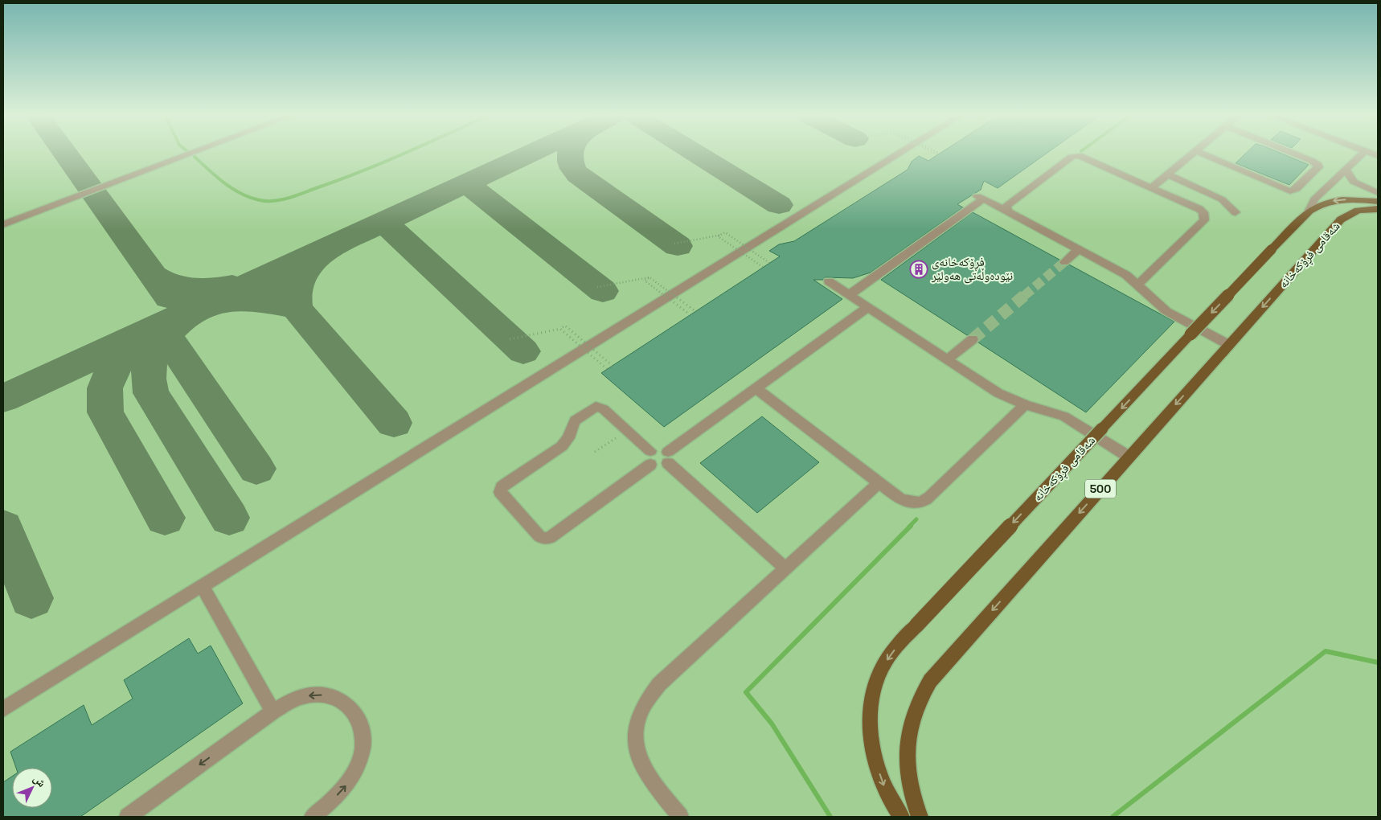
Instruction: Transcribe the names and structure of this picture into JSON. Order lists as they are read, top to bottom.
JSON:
{
  "streets": {
    "main road": ["شەقامی فڕۆکەخانە", "500"]
  },
  "one_way": ["شەقامی فڕۆکەخانە"],
  "places": {
    "building": ["فڕۆکەخانەی نێودەوڵەتی هەولێر"]
  },
  "north": "top right"
}
